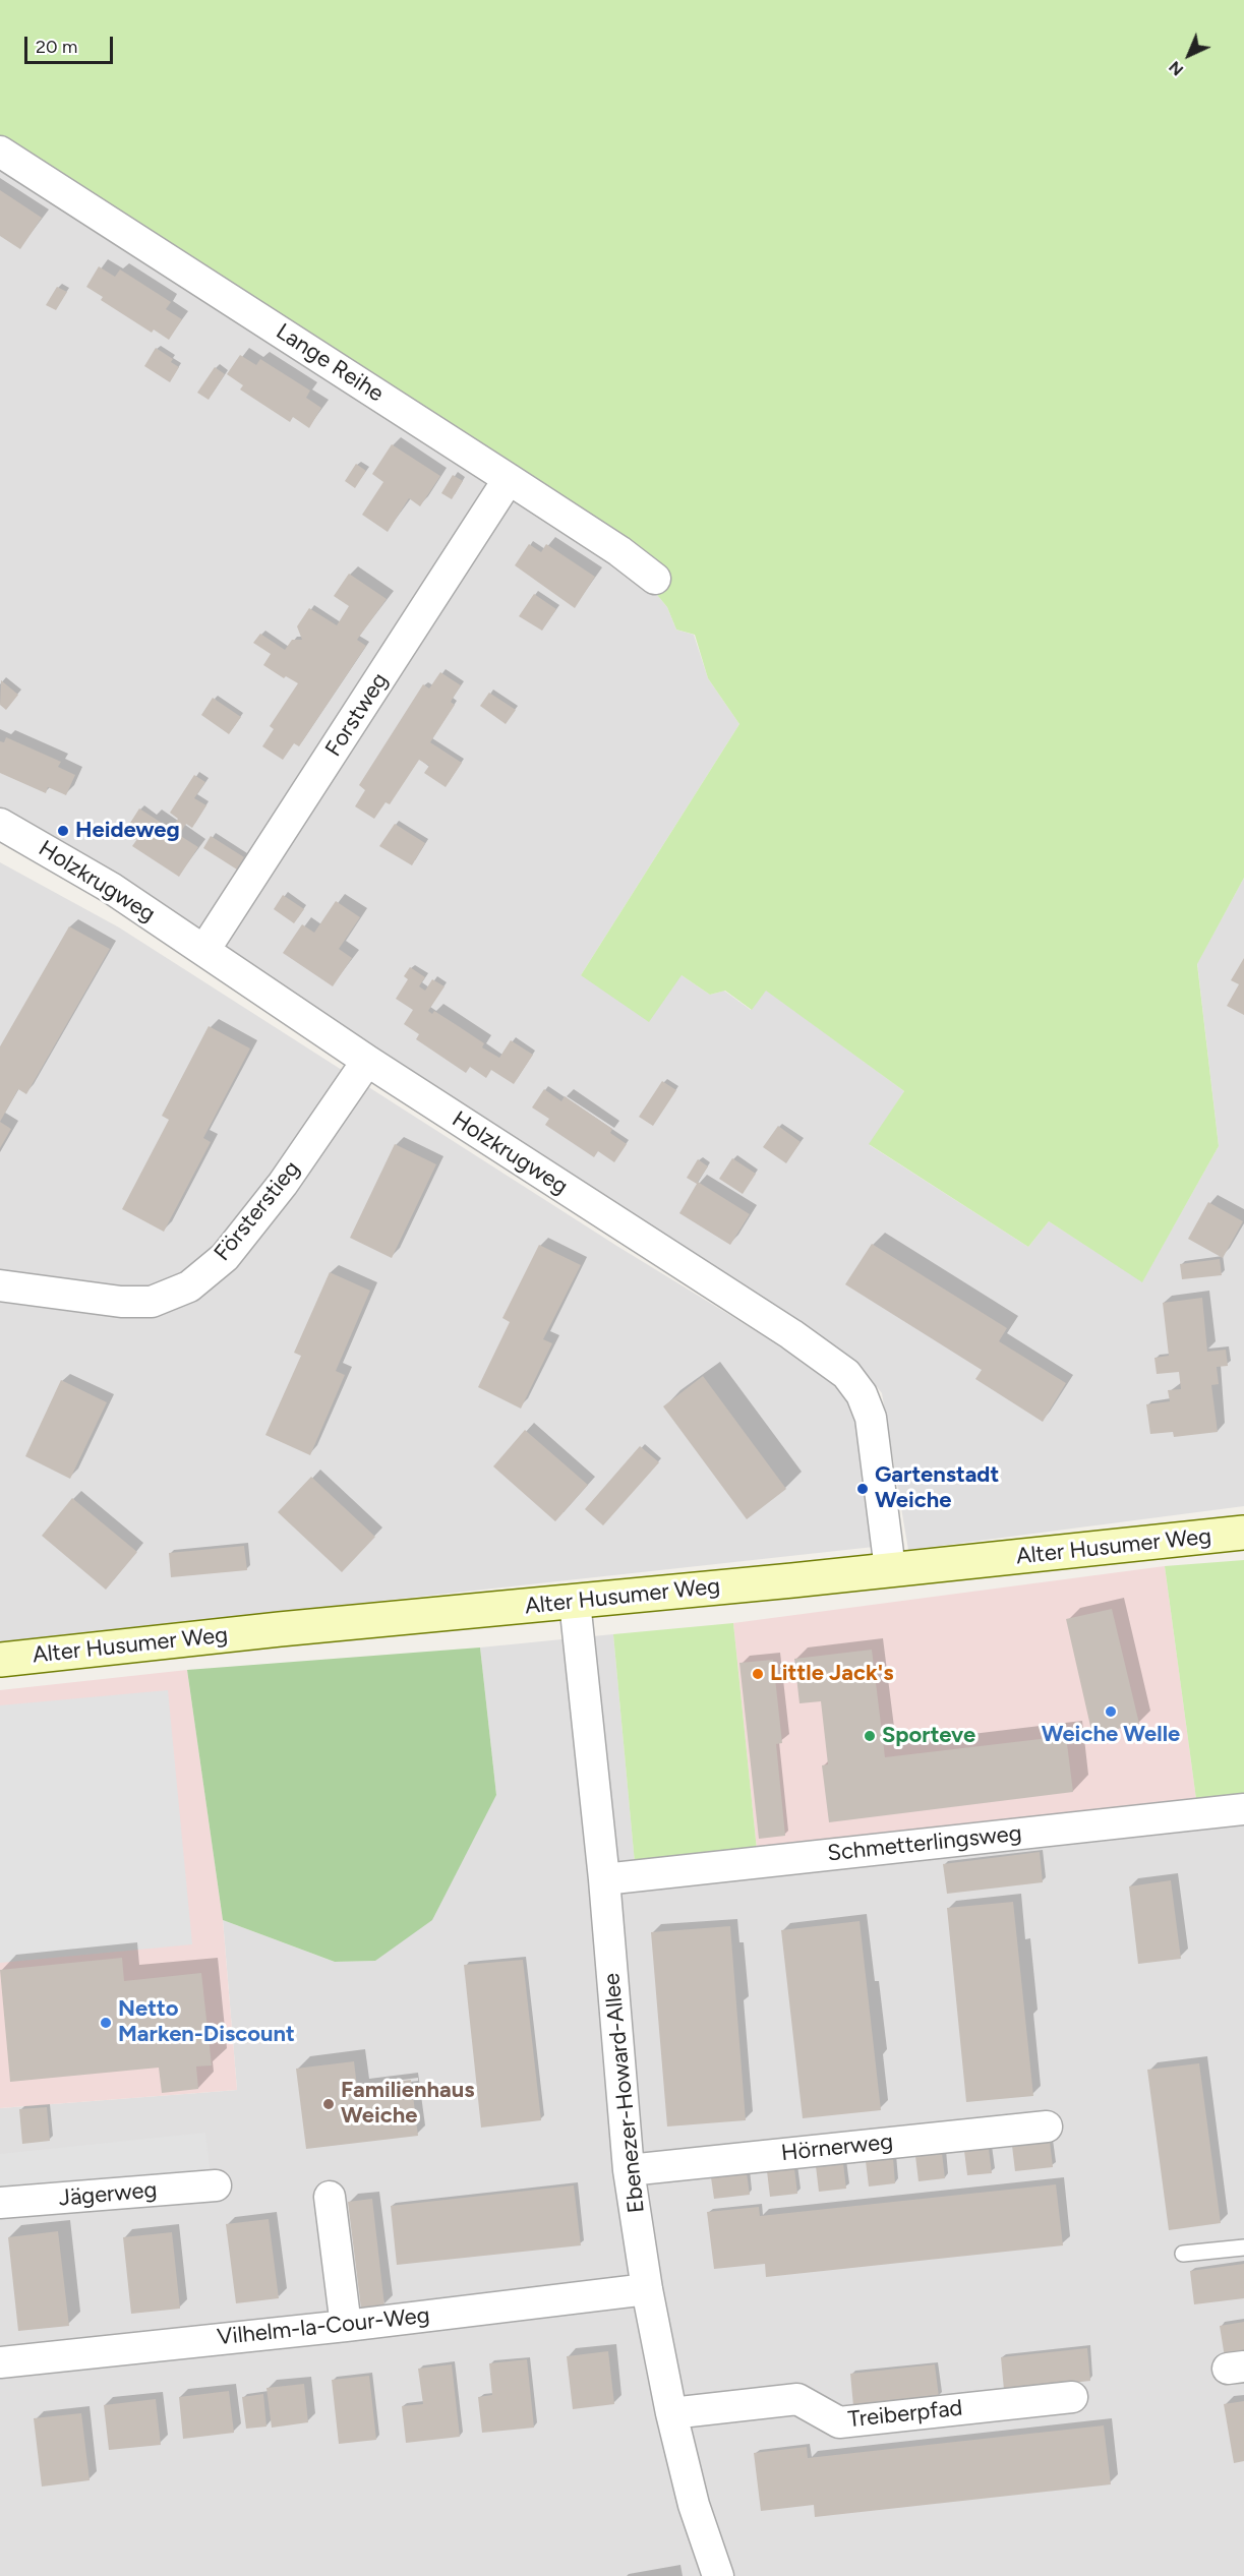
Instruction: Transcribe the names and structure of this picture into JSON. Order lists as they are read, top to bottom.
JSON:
{
  "streets": {
    "street": [
      "Lange Reihe",
      "Forstweg",
      "Holzkrugweg",
      "Försterstieg",
      "Alter Husumer Weg",
      "Schmetterlingsweg",
      "Ebenezer-Howard-Allee",
      "Hörnerweg",
      "Jägerweg",
      "Vilhelm-la-Cour-Weg",
      "Treiberpfad"
    ]
  },
  "crossings": [
    ["Lange Reihe", "Forstweg"],
    ["Forstweg", "Holzkrugweg"],
    ["Holzkrugweg", "Försterstieg"],
    ["Holzkrugweg", "Alter Husumer Weg"],
    ["Alter Husumer Weg", "Ebenezer-Howard-Allee"],
    ["Schmetterlingsweg", "Ebenezer-Howard-Allee"],
    ["Ebenezer-Howard-Allee", "Hörnerweg"],
    ["Ebenezer-Howard-Allee", "Vilhelm-la-Cour-Weg"],
    ["Ebenezer-Howard-Allee", "Treiberpfad"]
  ],
  "places": [
    "Heideweg",
    "Gartenstadt Weiche",
    "Little Jack's",
    "Weiche Welle",
    "Sporteve",
    "Netto Marken-Discount",
    "Familienhaus Weiche"
  ],
  "scale_bar": "20 m",
  "north": "bottom left"
}
